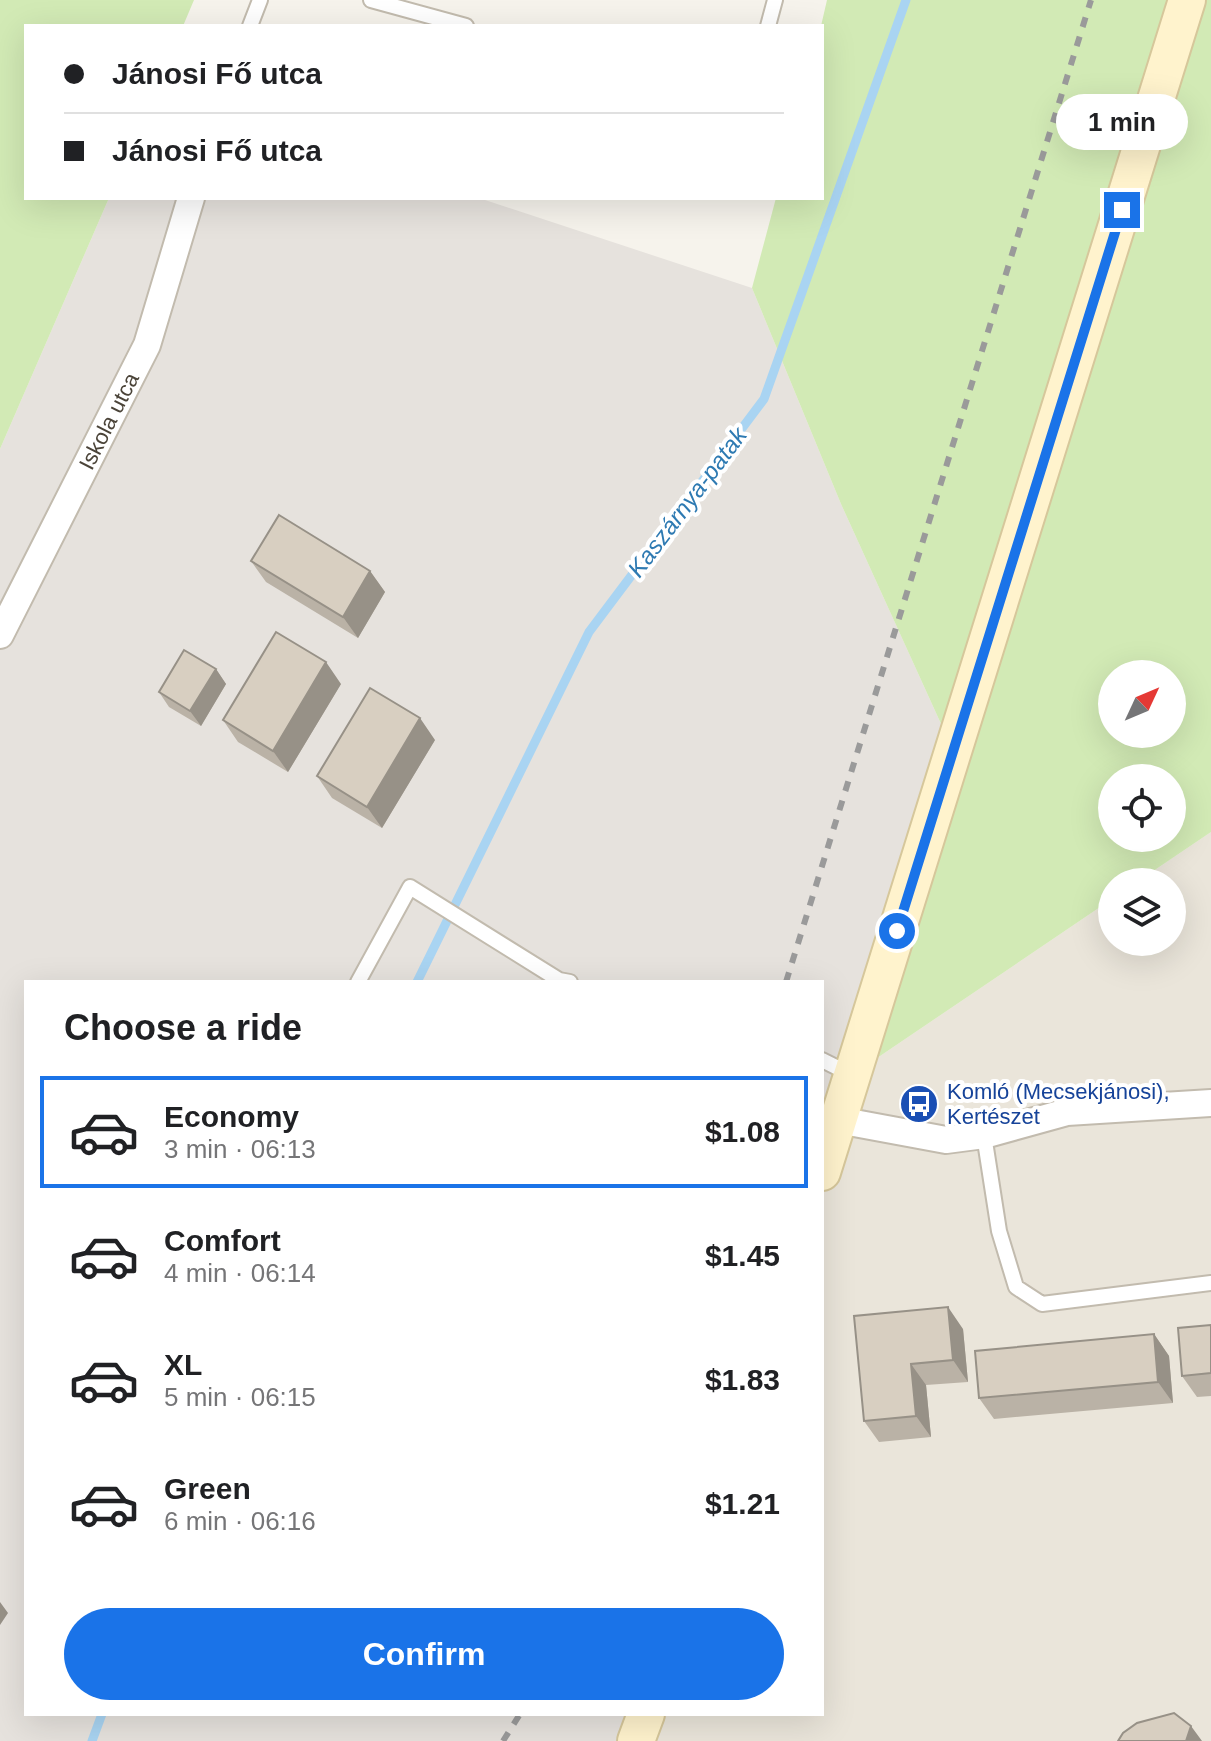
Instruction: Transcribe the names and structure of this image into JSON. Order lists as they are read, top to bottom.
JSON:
{
  "streets": {
    "street": ["Iskola utca"]
  },
  "water": ["Kaszárnya-patak"],
  "places": {
    "bus stop": ["Komló (Mecsekjánosi), Kertészet"]
  },
  "north": "top right",
  "page": {
    "banner": ["Jánosi Fő utca", "Jánosi Fő utca"],
    "bubble": "1 min",
    "heading": "Choose a ride",
    "list": [
      {
        "name": "Economy",
        "note": "3 min · 06:13",
        "value": "$1.08"
      },
      {
        "name": "Comfort",
        "note": "4 min · 06:14",
        "value": "$1.45"
      },
      {
        "name": "XL",
        "note": "5 min · 06:15",
        "value": "$1.83"
      },
      {
        "name": "Green",
        "note": "6 min · 06:16",
        "value": "$1.21"
      }
    ],
    "buttons": "Confirm"
  }
}
